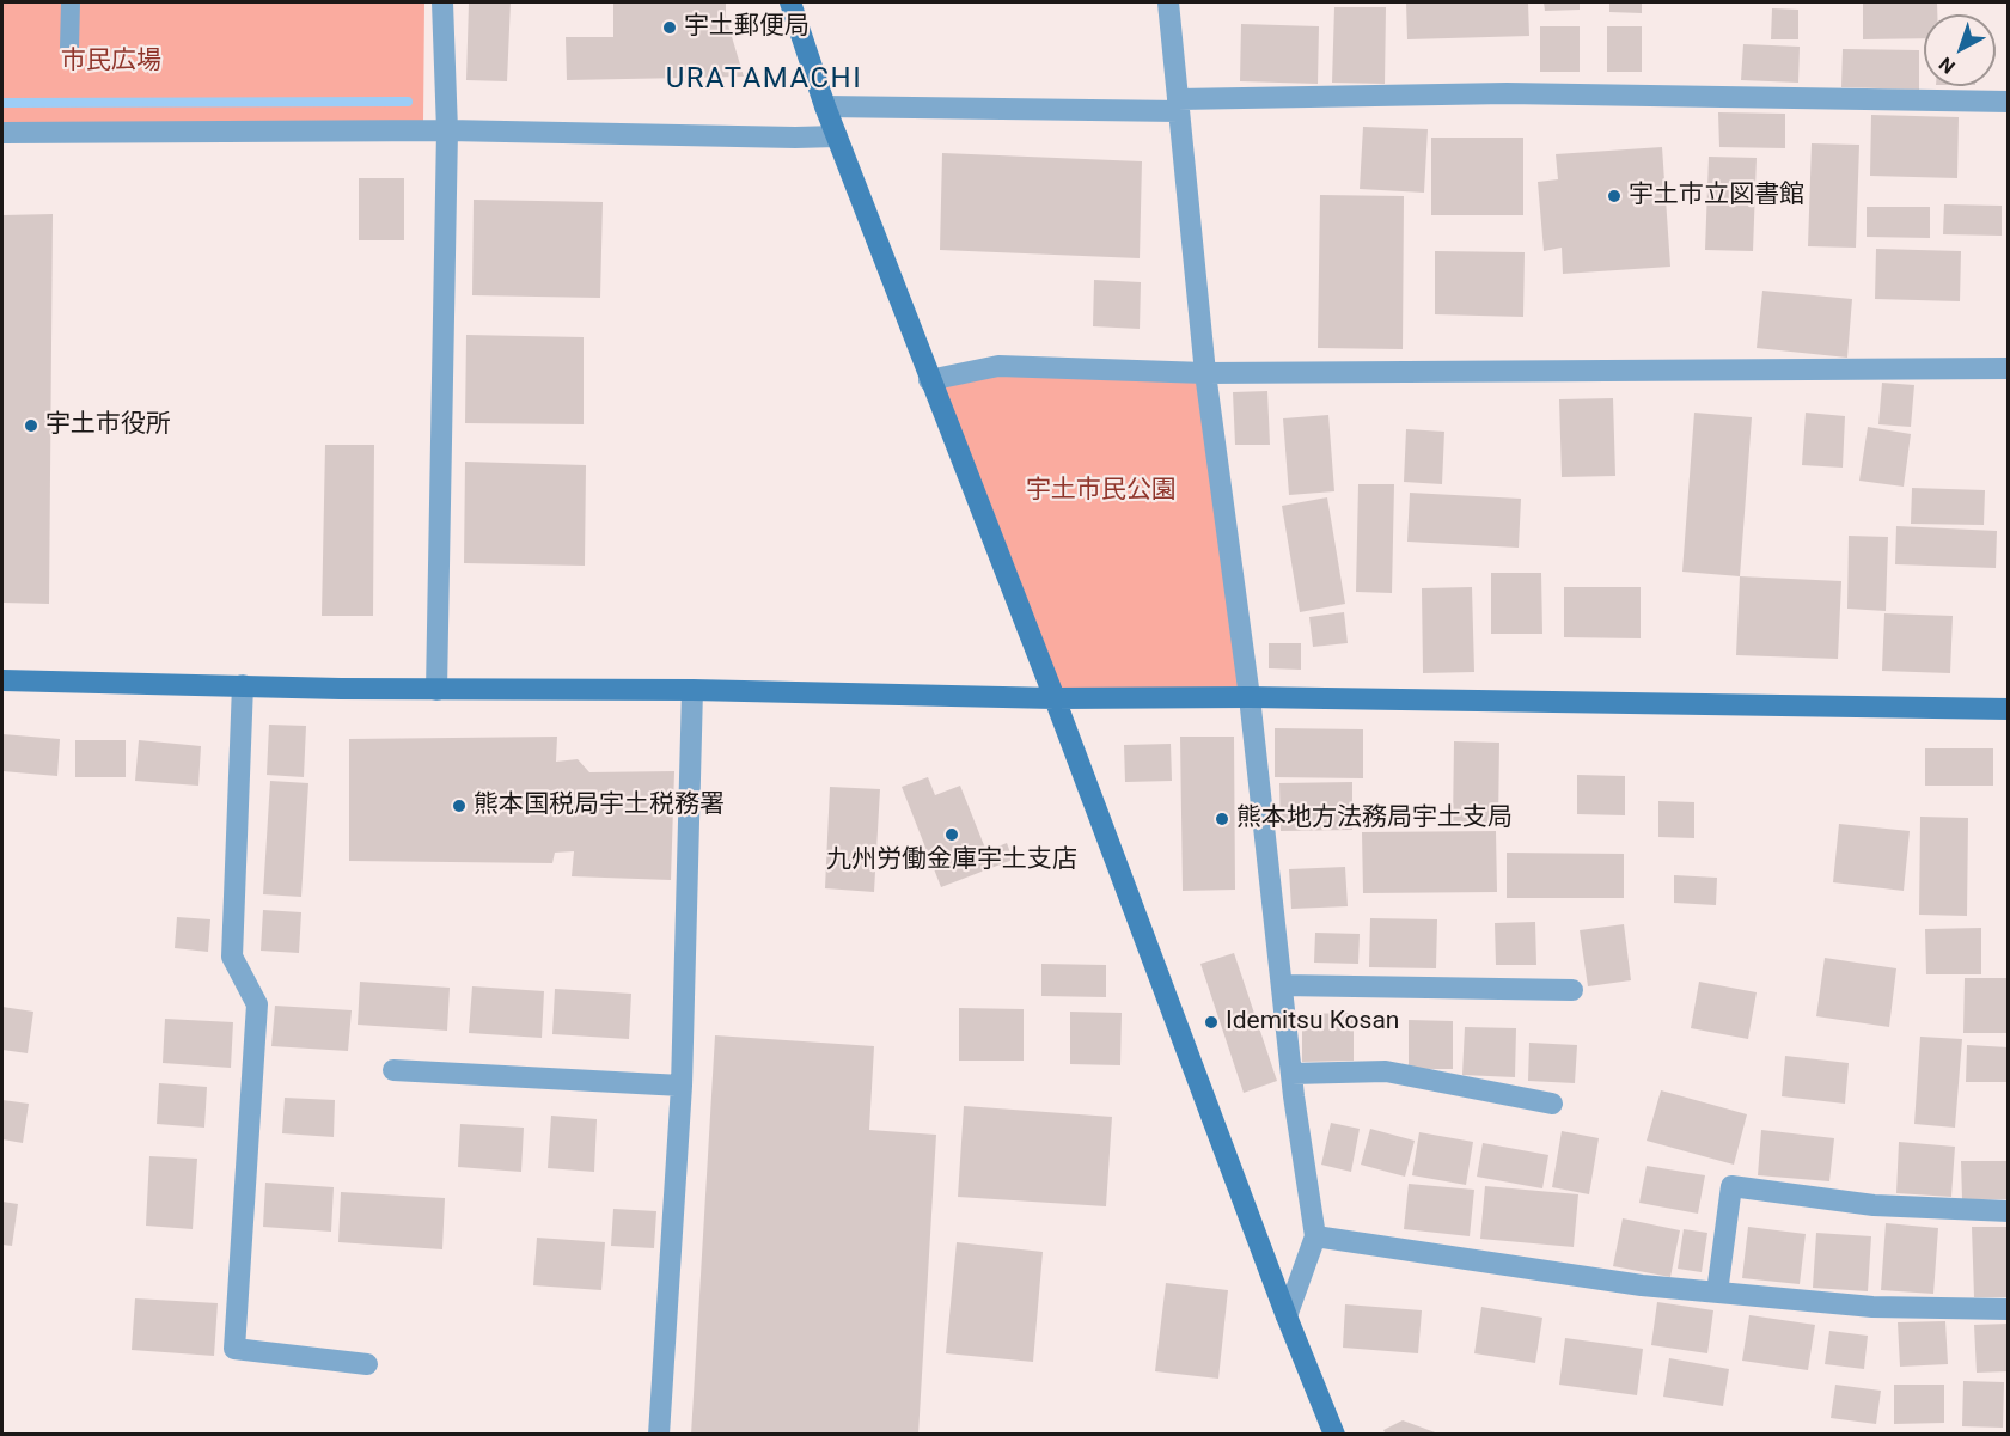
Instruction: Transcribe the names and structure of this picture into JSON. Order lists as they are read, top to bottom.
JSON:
{
  "districts": ["URATAMACHI"],
  "parks": ["市民広場", "宇土市民公園"],
  "places": [
    "宇土郵便局",
    "宇土市立図書館",
    "宇土市役所",
    "熊本国税局宇土税務署",
    "熊本地方法務局宇土支局",
    "九州労働金庫宇土支店",
    "Idemitsu Kosan"
  ],
  "north": "bottom left"
}
